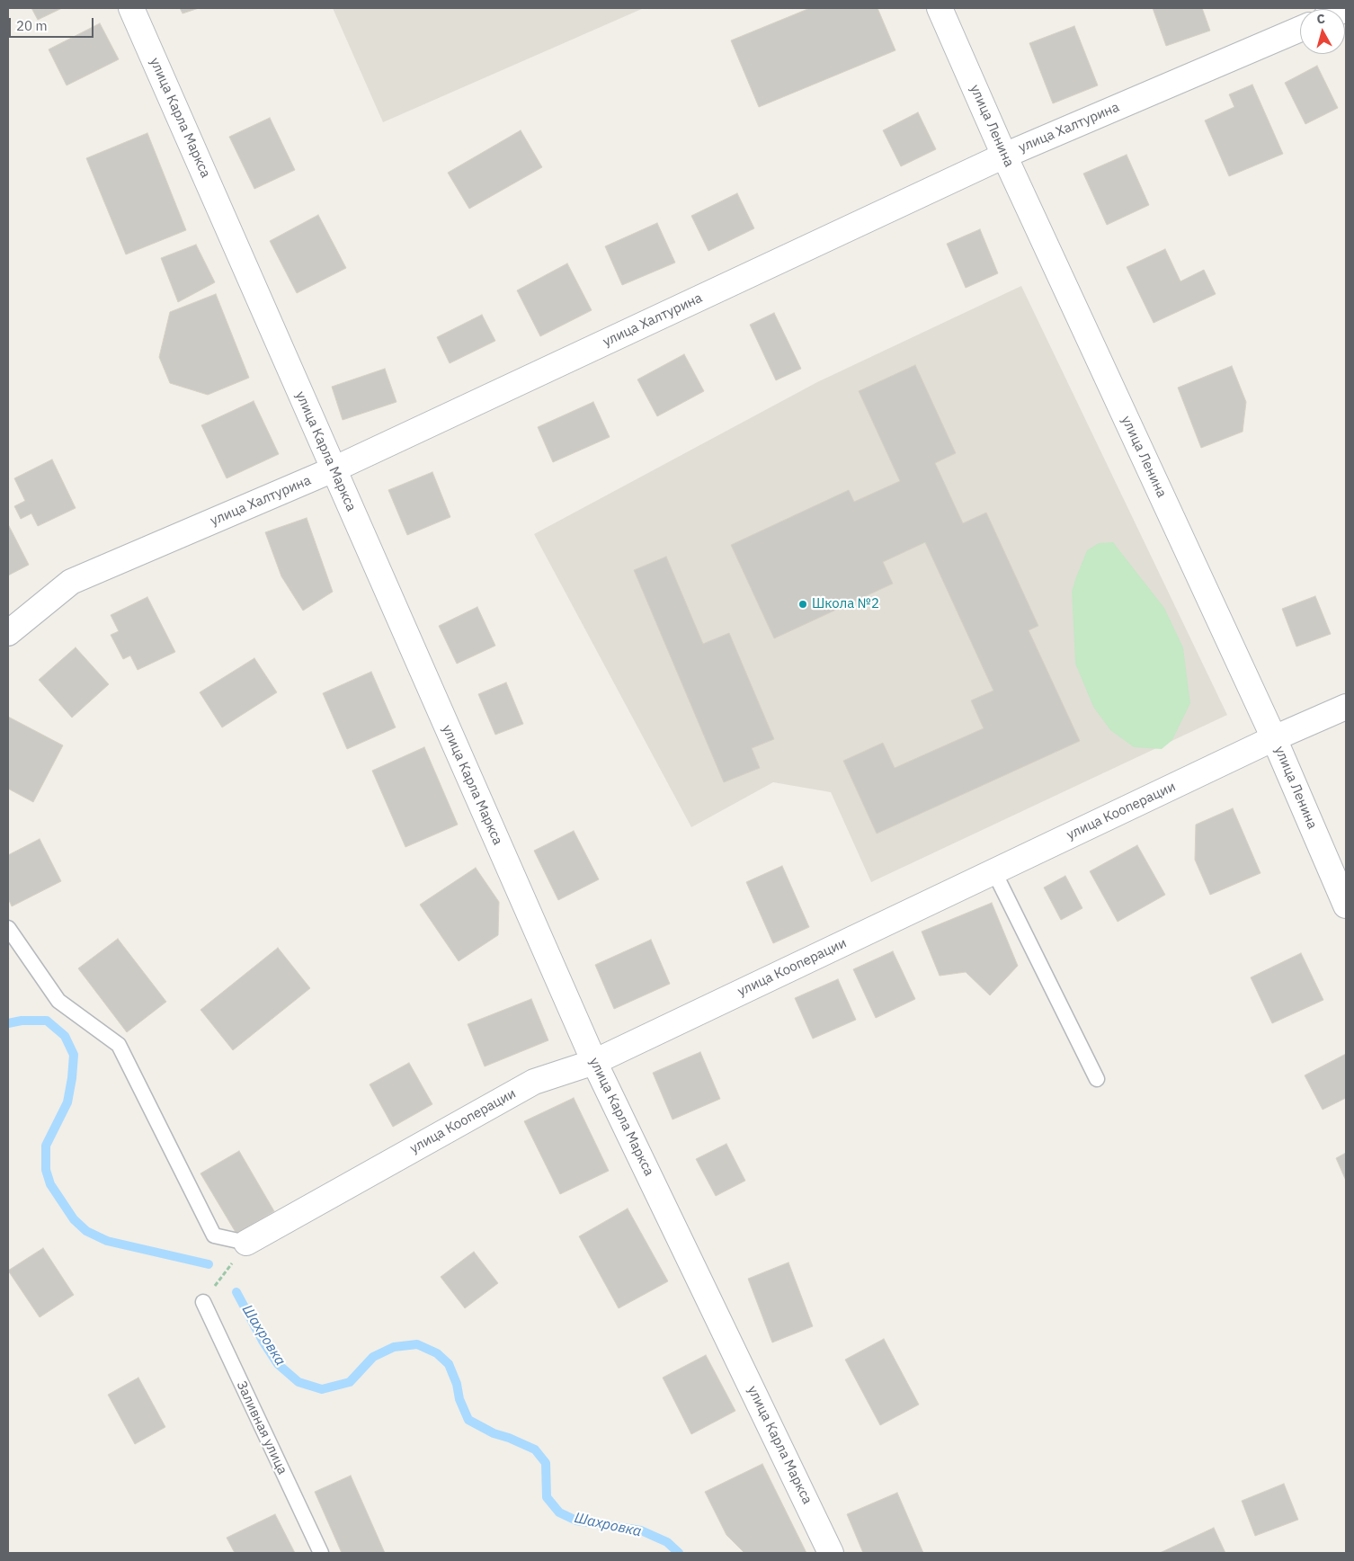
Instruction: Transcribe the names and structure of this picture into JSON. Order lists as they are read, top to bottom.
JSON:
{
  "streets": {
    "street": [
      "улица Карла Маркса",
      "улица Ленина",
      "улица Халтурина",
      "улица Кооперации"
    ],
    "lane": ["Заливная улица"]
  },
  "crossings": [
    ["улица Карла Маркса", "улица Халтурина"],
    ["улица Карла Маркса", "улица Кооперации"],
    ["улица Ленина", "улица Халтурина"],
    ["улица Ленина", "улица Кооперации"]
  ],
  "water": ["Шахровка"],
  "places": ["Школа №2"],
  "scale_bar": "20 m",
  "north": "top"
}
